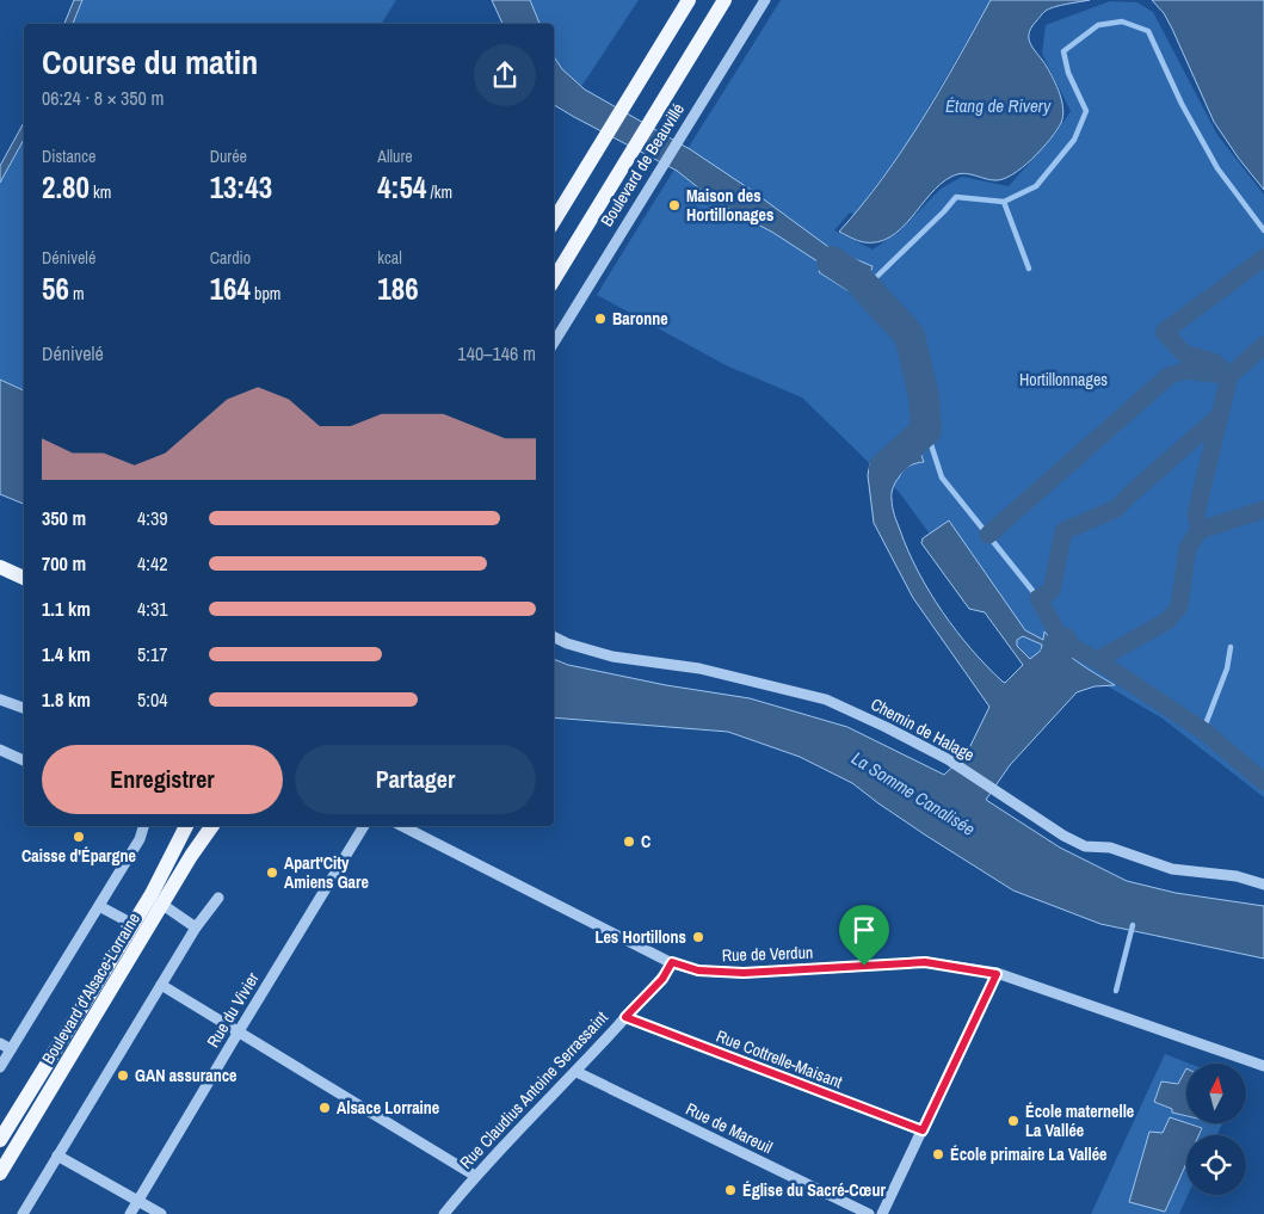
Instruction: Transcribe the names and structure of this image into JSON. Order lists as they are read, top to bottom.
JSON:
{
  "streets": {
    "main road": ["Boulevard de Beauvillé", "Boulevard d'Alsace-Lorraine"],
    "street": [
      "Chemin de Halage",
      "Rue de Verdun",
      "Rue du Vivier",
      "Rue Cottrelle-Maisant",
      "Rue Claudius Antoine Serrassaint",
      "Rue de Mareuil"
    ]
  },
  "crossings": [
    ["Rue de Verdun", "Rue Claudius Antoine Serrassaint"],
    ["Rue Cottrelle-Maisant", "Rue Claudius Antoine Serrassaint"],
    ["Rue Claudius Antoine Serrassaint", "Rue de Mareuil"]
  ],
  "water": ["Étang de Rivery", "La Somme Canalisée"],
  "parks": ["Hortillonnages"],
  "places": [
    "Maison des Hortillonages",
    "Baronne",
    "Caisse d'Épargne",
    "C",
    "Apart'City Amiens Gare",
    "Les Hortillons",
    "GAN assurance",
    "Alsace Lorraine",
    "École maternelle La Vallée",
    "École primaire La Vallée",
    "Église du Sacré-Cœur"
  ],
  "north": "top",
  "page": {
    "heading": ["Course du matin", "06:24 · 8 × 350 m"],
    "stats": [
      ["Distance", "2.80 km"],
      ["Durée", "13:43"],
      ["Allure", "4:54 /km"],
      ["Dénivelé", "56 m"],
      ["Cardio", "164 bpm"],
      ["kcal", "186"]
    ],
    "chart": ["Dénivelé", "140–146 m"],
    "list": [
      {
        "name": "350 m",
        "note": "4:39"
      },
      {
        "name": "700 m",
        "note": "4:42"
      },
      {
        "name": "1.1 km",
        "note": "4:31"
      },
      {
        "name": "1.4 km",
        "note": "5:17"
      },
      {
        "name": "1.8 km",
        "note": "5:04"
      }
    ],
    "buttons": ["Enregistrer", "Partager"]
  }
}
